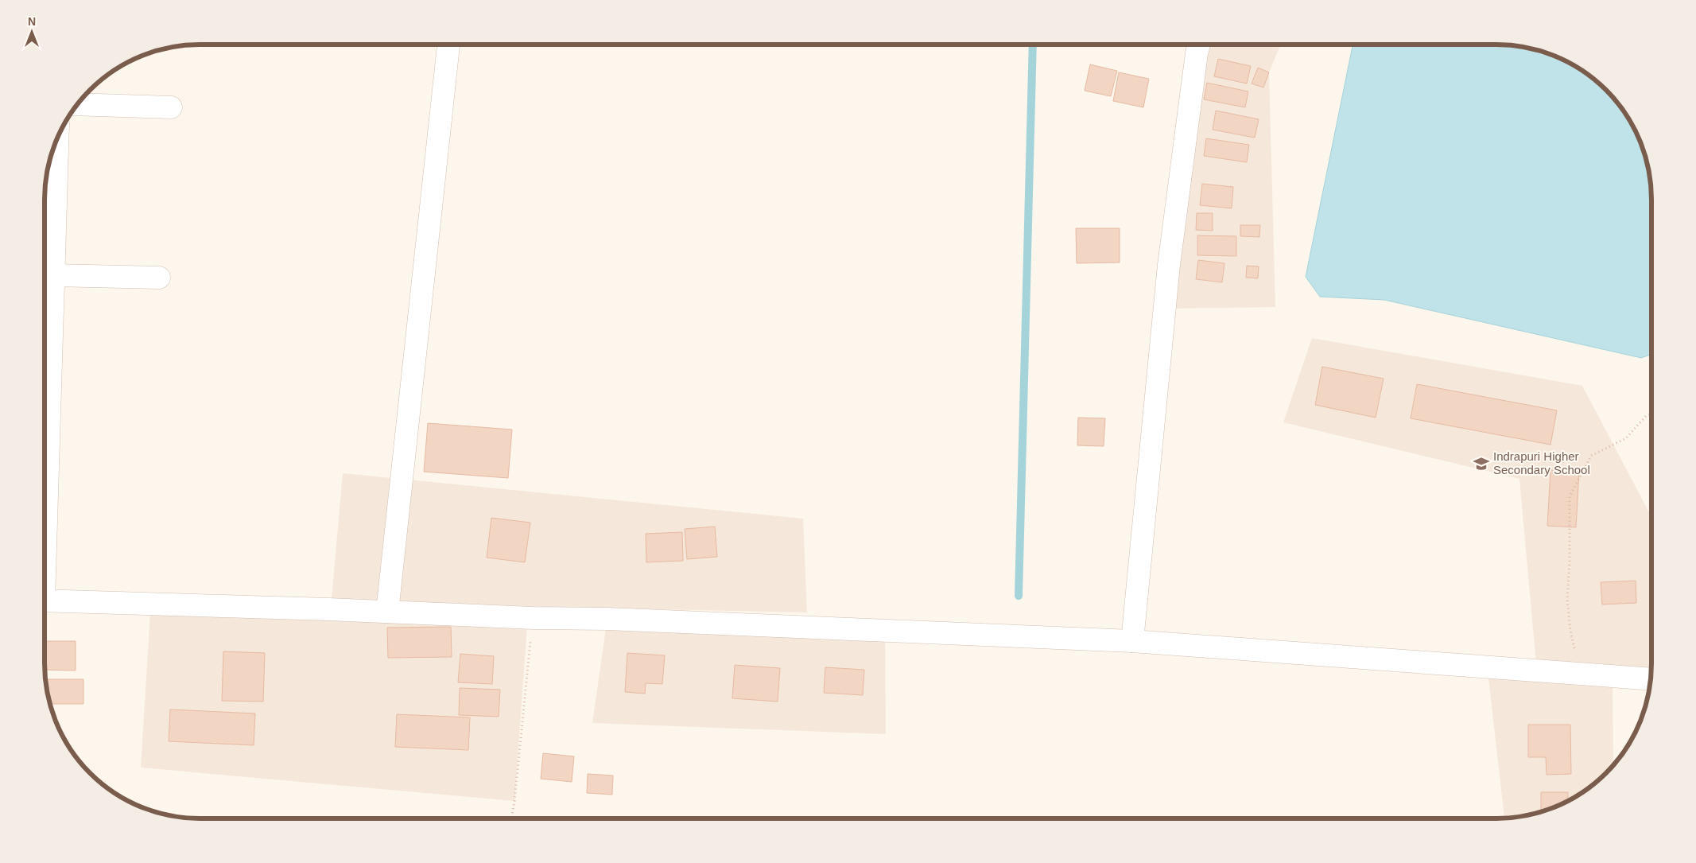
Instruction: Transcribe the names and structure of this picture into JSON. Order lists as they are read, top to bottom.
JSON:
{
  "places": {
    "school or university": ["Indrapuri Higher Secondary School"]
  },
  "north": "top"
}
